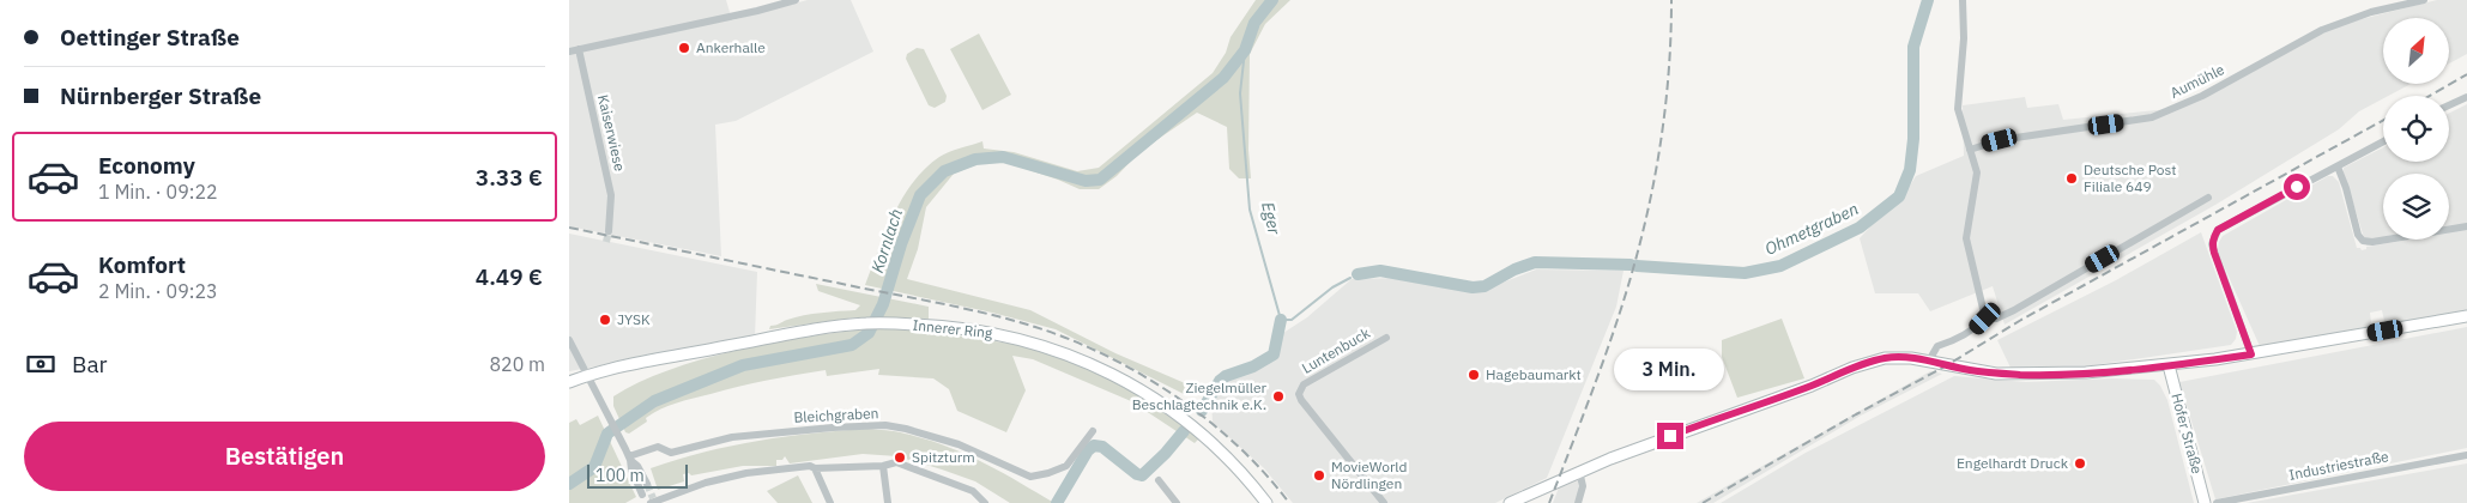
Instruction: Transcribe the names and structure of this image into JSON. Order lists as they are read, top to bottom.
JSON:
{
  "streets": {
    "main road": ["Innerer Ring", "Hofer Straße"],
    "street": [
      "Aumühle",
      "Kaiserwiese",
      "Luntenbuck",
      "Bleichgraben",
      "Industriestraße"
    ]
  },
  "water": ["Eger", "Ohmetgraben", "Kornlach"],
  "places": [
    "Ankerhalle",
    "Deutsche Post Filiale 649",
    "JYSK",
    "Hagebaumarkt",
    "Ziegelmüller Beschlagtechnik e.K.",
    "Spitzturm",
    "Engelhardt Druck",
    "MovieWorld Nördlingen"
  ],
  "scale_bar": "100 m",
  "north": "top right",
  "page": {
    "banner": ["Oettinger Straße", "Nürnberger Straße"],
    "list": [
      {
        "name": "Economy",
        "note": "1 Min. · 09:22",
        "value": "3.33 €"
      },
      {
        "name": "Komfort",
        "note": "2 Min. · 09:23",
        "value": "4.49 €"
      }
    ],
    "pay": ["Bar", "820 m"],
    "bubble": "3 Min.",
    "buttons": "Bestätigen",
    "scale": "100 m"
  }
}
